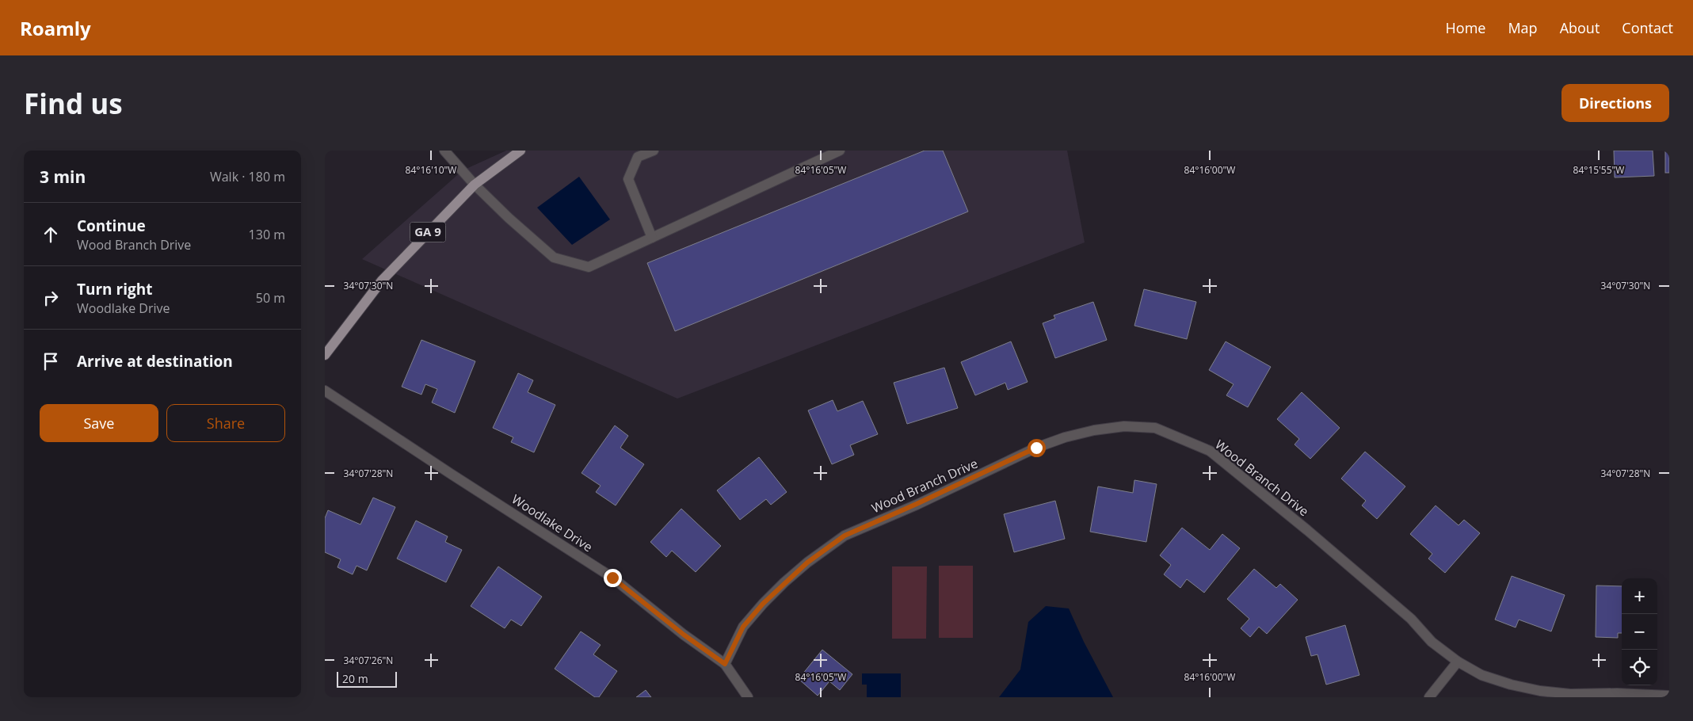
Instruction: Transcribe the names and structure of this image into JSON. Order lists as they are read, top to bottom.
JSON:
{
  "streets": {
    "main road": ["GA 9"],
    "street": ["Wood Branch Drive", "Woodlake Drive"]
  },
  "crossings": [
    ["Wood Branch Drive", "Woodlake Drive"]
  ],
  "scale_bar": "20 m",
  "page": {
    "header": "Roamly",
    "nav": [
      "Home",
      "Map",
      "About",
      "Contact"
    ],
    "buttons": [
      "Directions",
      ["Save", "Share"]
    ],
    "title": "Find us",
    "heading": ["3 min", "Walk · 180 m"],
    "list": [
      ["Continue", "Wood Branch Drive", "130 m"],
      ["Turn right", "Woodlake Drive", "50 m"],
      "Arrive at destination"
    ],
    "map_buttons": ["+", "−"],
    "scale": "20 m"
  },
  "coordinates": [
    "84°16'10\"W",
    "84°16'05\"W",
    "84°16'00\"W",
    "84°15'55\"W",
    "34°07'30\"N",
    "34°07'28\"N",
    "34°07'26\"N"
  ]
}
